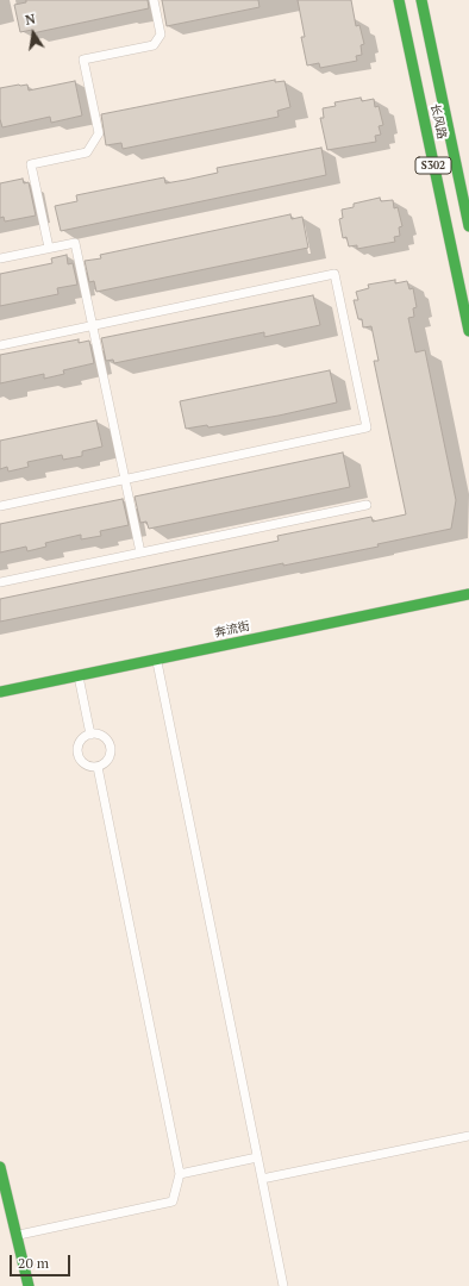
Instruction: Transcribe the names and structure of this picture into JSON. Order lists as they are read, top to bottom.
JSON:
{
  "streets": {
    "street": ["长风路", "S302", "奔流街"]
  },
  "scale_bar": "20 m",
  "north": "top"
}
